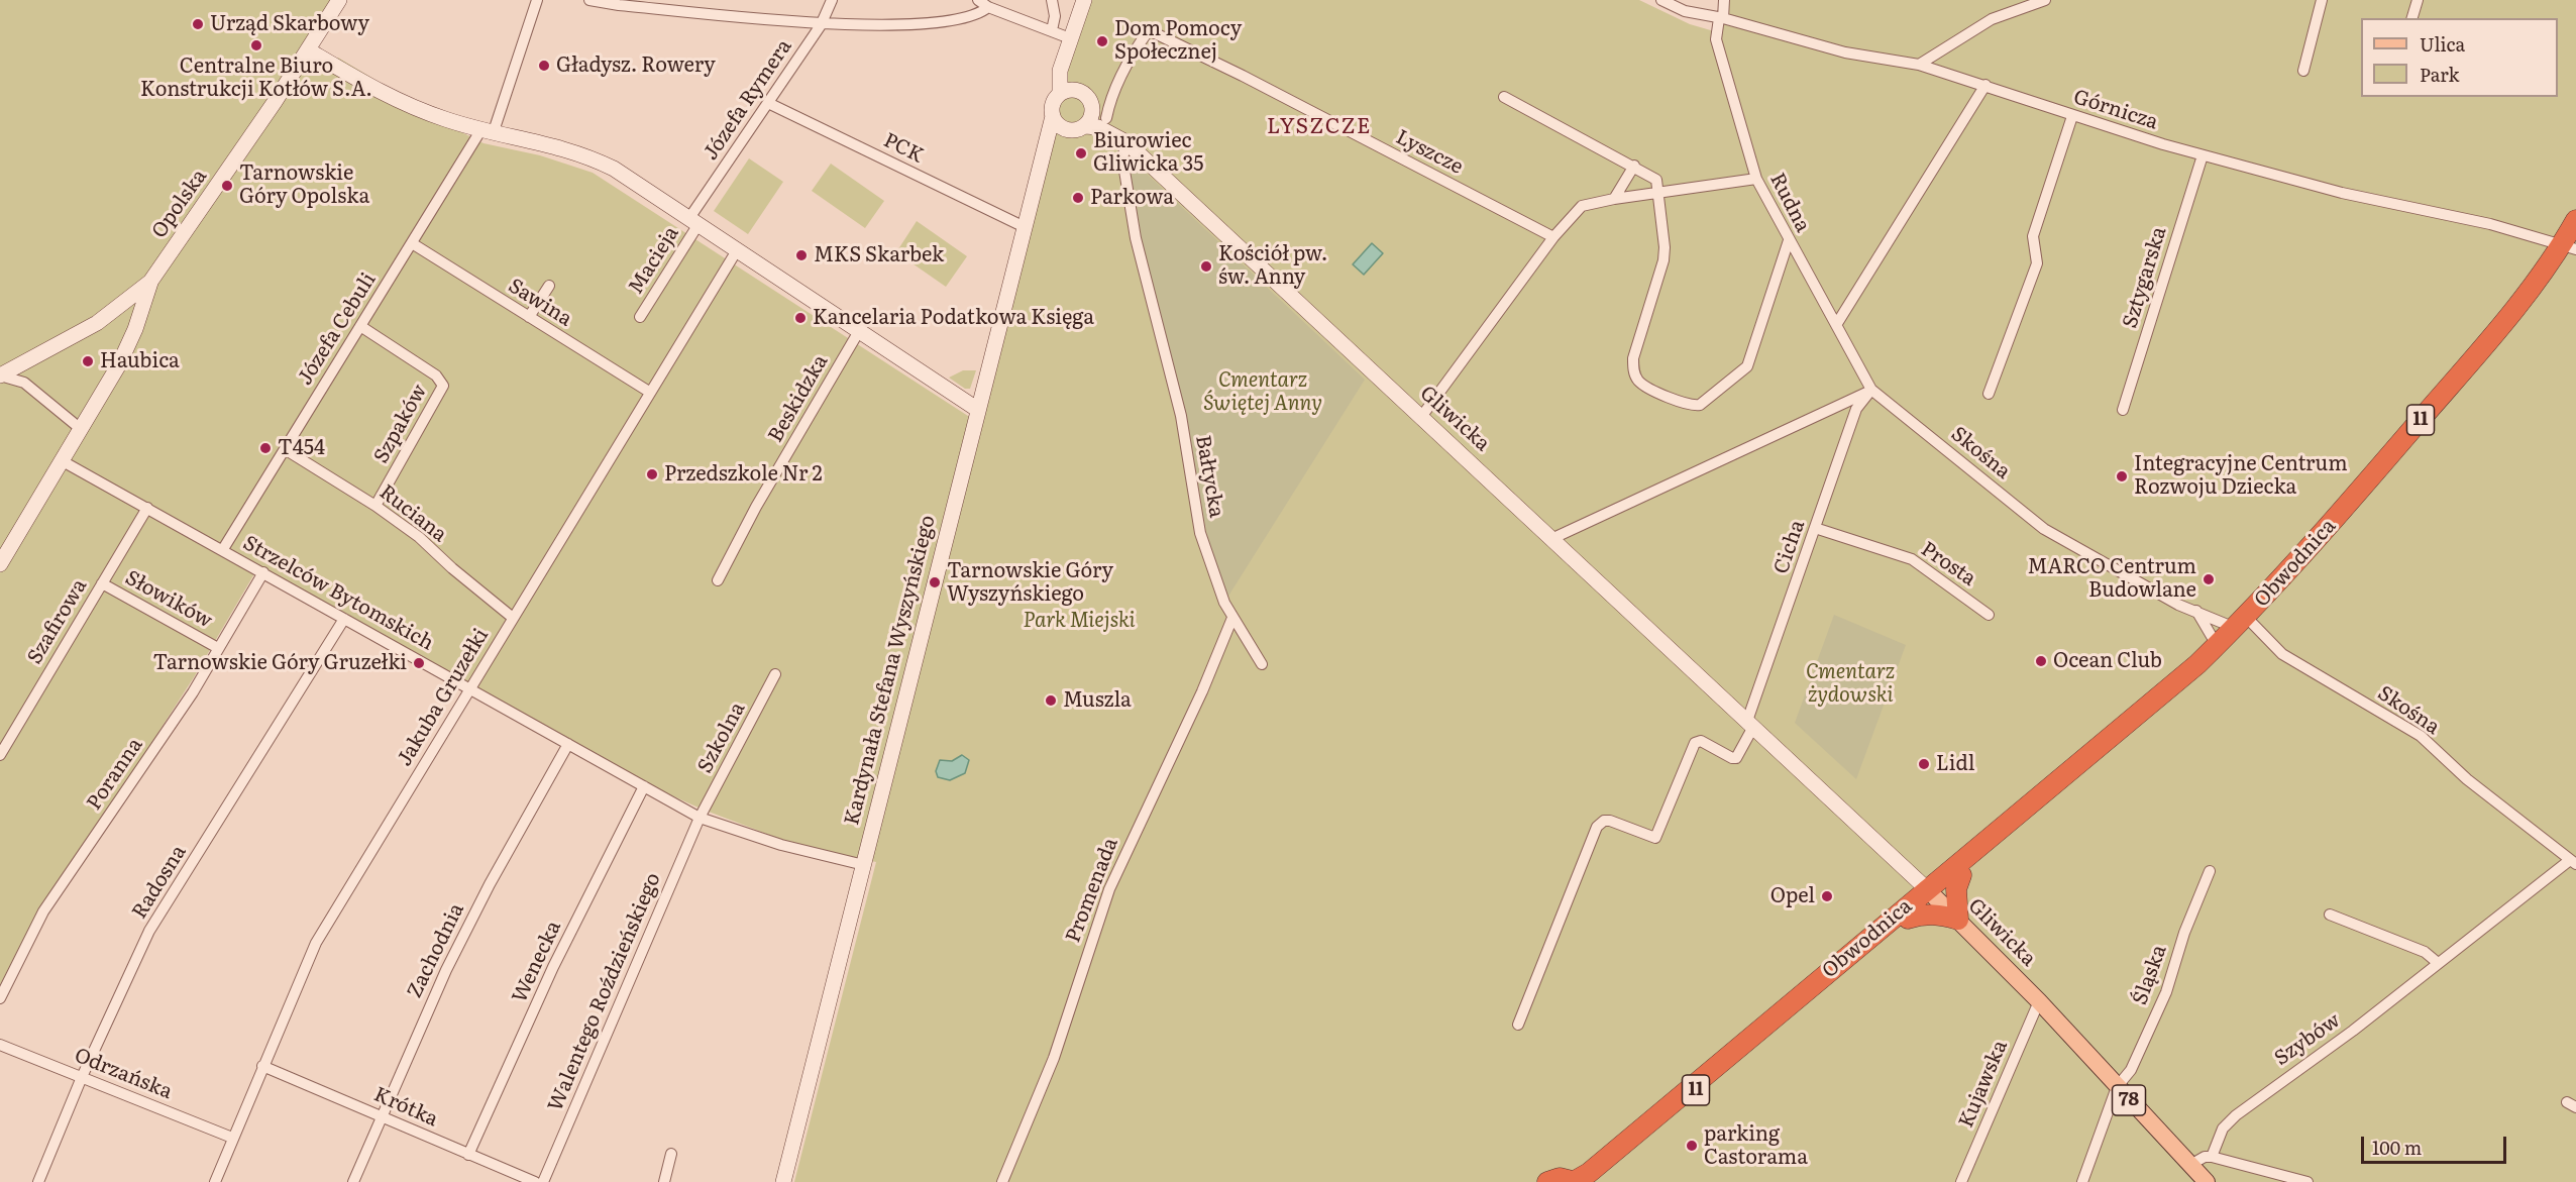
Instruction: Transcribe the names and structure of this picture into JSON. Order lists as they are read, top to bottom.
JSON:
{
  "streets": {
    "highway": ["11", "Obwodnica"],
    "main road": ["Gliwicka", "78"],
    "street": [
      "Józefa Rymera",
      "Górnicza",
      "PCK",
      "Lyszcze",
      "Rudna",
      "Opolska",
      "Macieja",
      "Sztygarska",
      "Sawina",
      "Józefa Cebuli",
      "Beskidzka",
      "Szpaków",
      "Skośna",
      "Bałtycka",
      "Ruciana",
      "Cicha",
      "Prosta",
      "Strzelców Bytomskich",
      "Słowików",
      "Szafirowa",
      "Kardynała Stefana Wyszyńskiego",
      "Jakuba Gruzełki",
      "Szkolna",
      "Poranna",
      "Radosna",
      "Promenada",
      "Zachodnia",
      "Wenecka",
      "Śląska",
      "Walentego Roździeńskiego",
      "Szybów",
      "Odrzańska",
      "Kujawska",
      "Krótka"
    ]
  },
  "crossings": [
    ["Józefa Rymera", "PCK"],
    ["Józefa Rymera", "Macieja"],
    ["Górnicza", "Rudna"],
    ["Górnicza", "Sztygarska"],
    ["Górnicza", "Obwodnica"],
    ["PCK", "Kardynała Stefana Wyszyńskiego"],
    ["Lyszcze", "Gliwicka"],
    ["Lyszcze", "Kardynała Stefana Wyszyńskiego"],
    ["Rudna", "Skośna"],
    ["Rudna", "Cicha"],
    ["Sawina", "Józefa Cebuli"],
    ["Sawina", "Jakuba Gruzełki"],
    ["Józefa Cebuli", "Szpaków"],
    ["Józefa Cebuli", "Ruciana"],
    ["Józefa Cebuli", "Strzelców Bytomskich"],
    ["Gliwicka", "Bałtycka"],
    ["Gliwicka", "Cicha"],
    ["Gliwicka", "Obwodnica"],
    ["Gliwicka", "Kardynała Stefana Wyszyńskiego"],
    ["Gliwicka", "Śląska"],
    ["Gliwicka", "Kujawska"],
    ["Szpaków", "Ruciana"],
    ["Skośna", "Cicha"],
    ["Skośna", "Obwodnica"],
    ["Skośna", "Szybów"],
    ["Bałtycka", "Promenada"],
    ["Ruciana", "Jakuba Gruzełki"],
    ["Cicha", "Prosta"],
    ["Strzelców Bytomskich", "Szafirowa"],
    ["Strzelców Bytomskich", "Kardynała Stefana Wyszyńskiego"],
    ["Strzelców Bytomskich", "Jakuba Gruzełki"],
    ["Strzelców Bytomskich", "Szkolna"],
    ["Strzelców Bytomskich", "Poranna"],
    ["Strzelców Bytomskich", "Radosna"],
    ["Strzelców Bytomskich", "Zachodnia"],
    ["Strzelców Bytomskich", "Wenecka"],
    ["Strzelców Bytomskich", "Walentego Roździeńskiego"],
    ["Słowików", "Szafirowa"],
    ["Słowików", "Poranna"],
    ["Jakuba Gruzełki", "Odrzańska"],
    ["Jakuba Gruzełki", "Krótka"],
    ["Szkolna", "Walentego Roździeńskiego"],
    ["Radosna", "Odrzańska"],
    ["Zachodnia", "Krótka"],
    ["Wenecka", "Krótka"]
  ],
  "districts": ["LYSZCZE"],
  "parks": ["Cmentarz Świętej Anny", "Park Miejski", "Cmentarz żydowski"],
  "places": [
    "Urząd Skarbowy",
    "Dom Pomocy Społecznej",
    "Centralne Biuro Konstrukcji Kotłów S.A.",
    "Gładysz. Rowery",
    "Biurowiec Gliwicka 35",
    "Tarnowskie Góry Opolska",
    "Parkowa",
    "MKS Skarbek",
    "Kościół pw. św. Anny",
    "Kancelaria Podatkowa Księga",
    "Haubica",
    "T454",
    "Przedszkole Nr 2",
    "Integracyjne Centrum Rozwoju Dziecka",
    "MARCO Centrum Budowlane",
    "Tarnowskie Góry Wyszyńskiego",
    "Ocean Club",
    "Tarnowskie Góry Gruzełki",
    "Muszla",
    "Lidl",
    "Opel",
    "parking Castorama"
  ],
  "legend": ["Ulica", "Park"],
  "scale_bar": "100 m"
}
